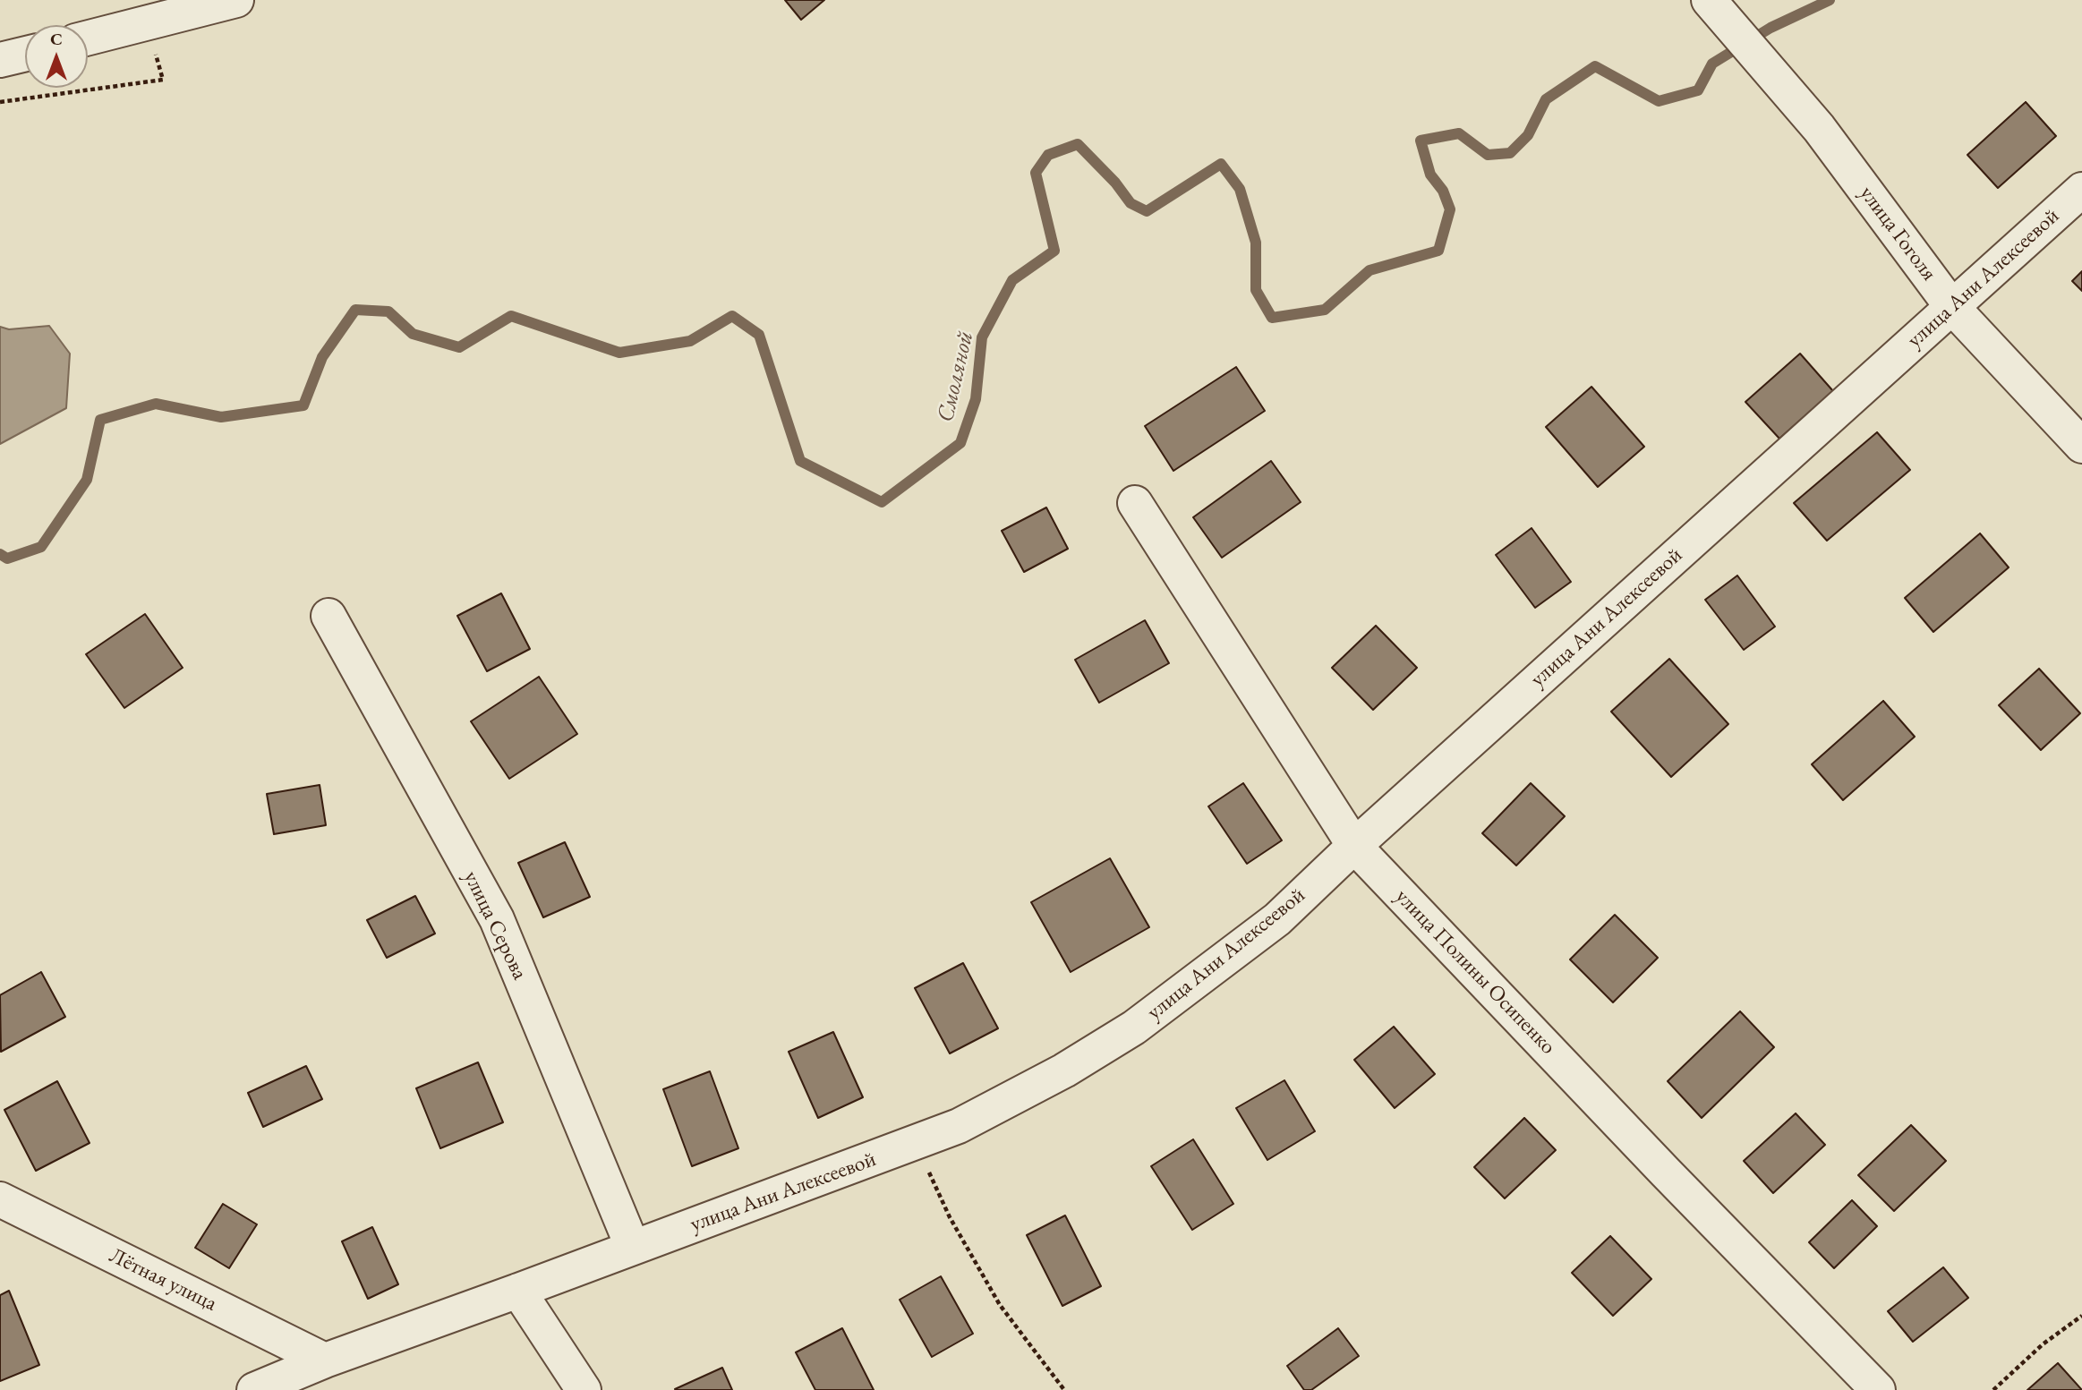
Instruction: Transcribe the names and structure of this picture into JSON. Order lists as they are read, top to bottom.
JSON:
{
  "streets": {
    "street": [
      "улица Гоголя",
      "улица Ани Алексеевой",
      "улица Серова",
      "улица Полины Осипенко",
      "Лётная улица"
    ]
  },
  "crossings": [
    ["улица Гоголя", "улица Ани Алексеевой"],
    ["улица Ани Алексеевой", "улица Серова"],
    ["улица Ани Алексеевой", "улица Полины Осипенко"],
    ["улица Ани Алексеевой", "Лётная улица"]
  ],
  "water": ["Смоляной"],
  "north": "top"
}
